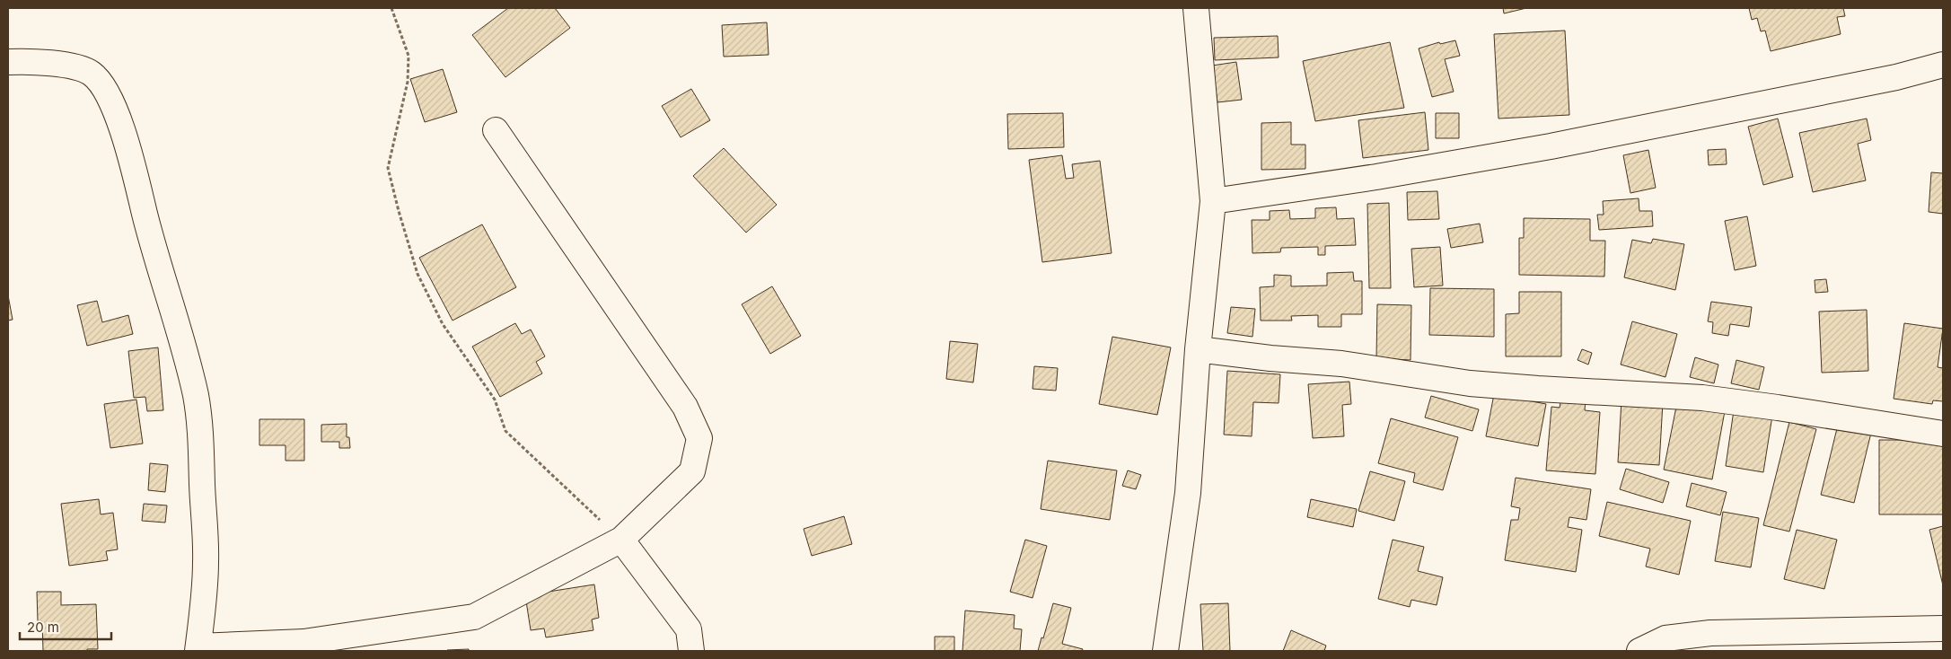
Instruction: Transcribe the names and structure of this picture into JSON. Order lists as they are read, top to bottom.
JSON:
{
  "scale_bar": "20 m"
}
